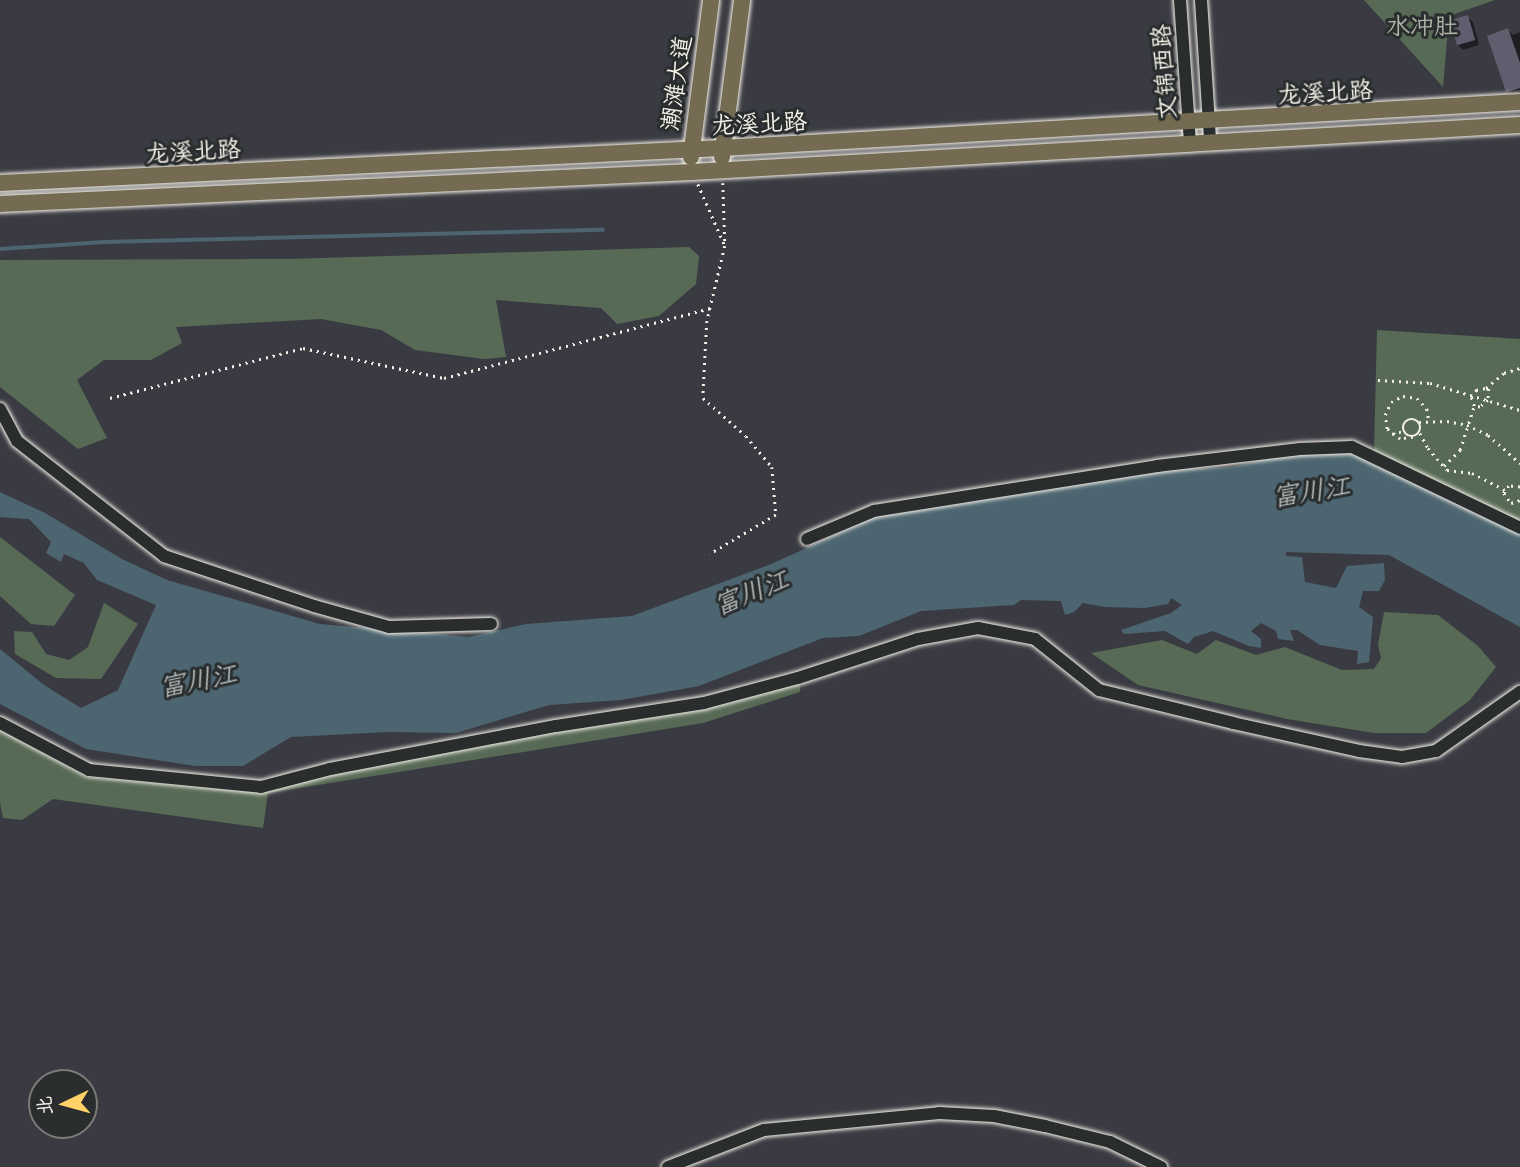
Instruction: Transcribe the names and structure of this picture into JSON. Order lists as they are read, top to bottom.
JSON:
{
  "streets": {
    "main road": ["潮滩大道", "龙溪北路"],
    "street": ["文锦西路"]
  },
  "crossings": [
    ["文锦西路", "龙溪北路"],
    ["潮滩大道", "龙溪北路"]
  ],
  "water": ["富川江"],
  "parks": ["水冲肚"],
  "north": "left"
}
